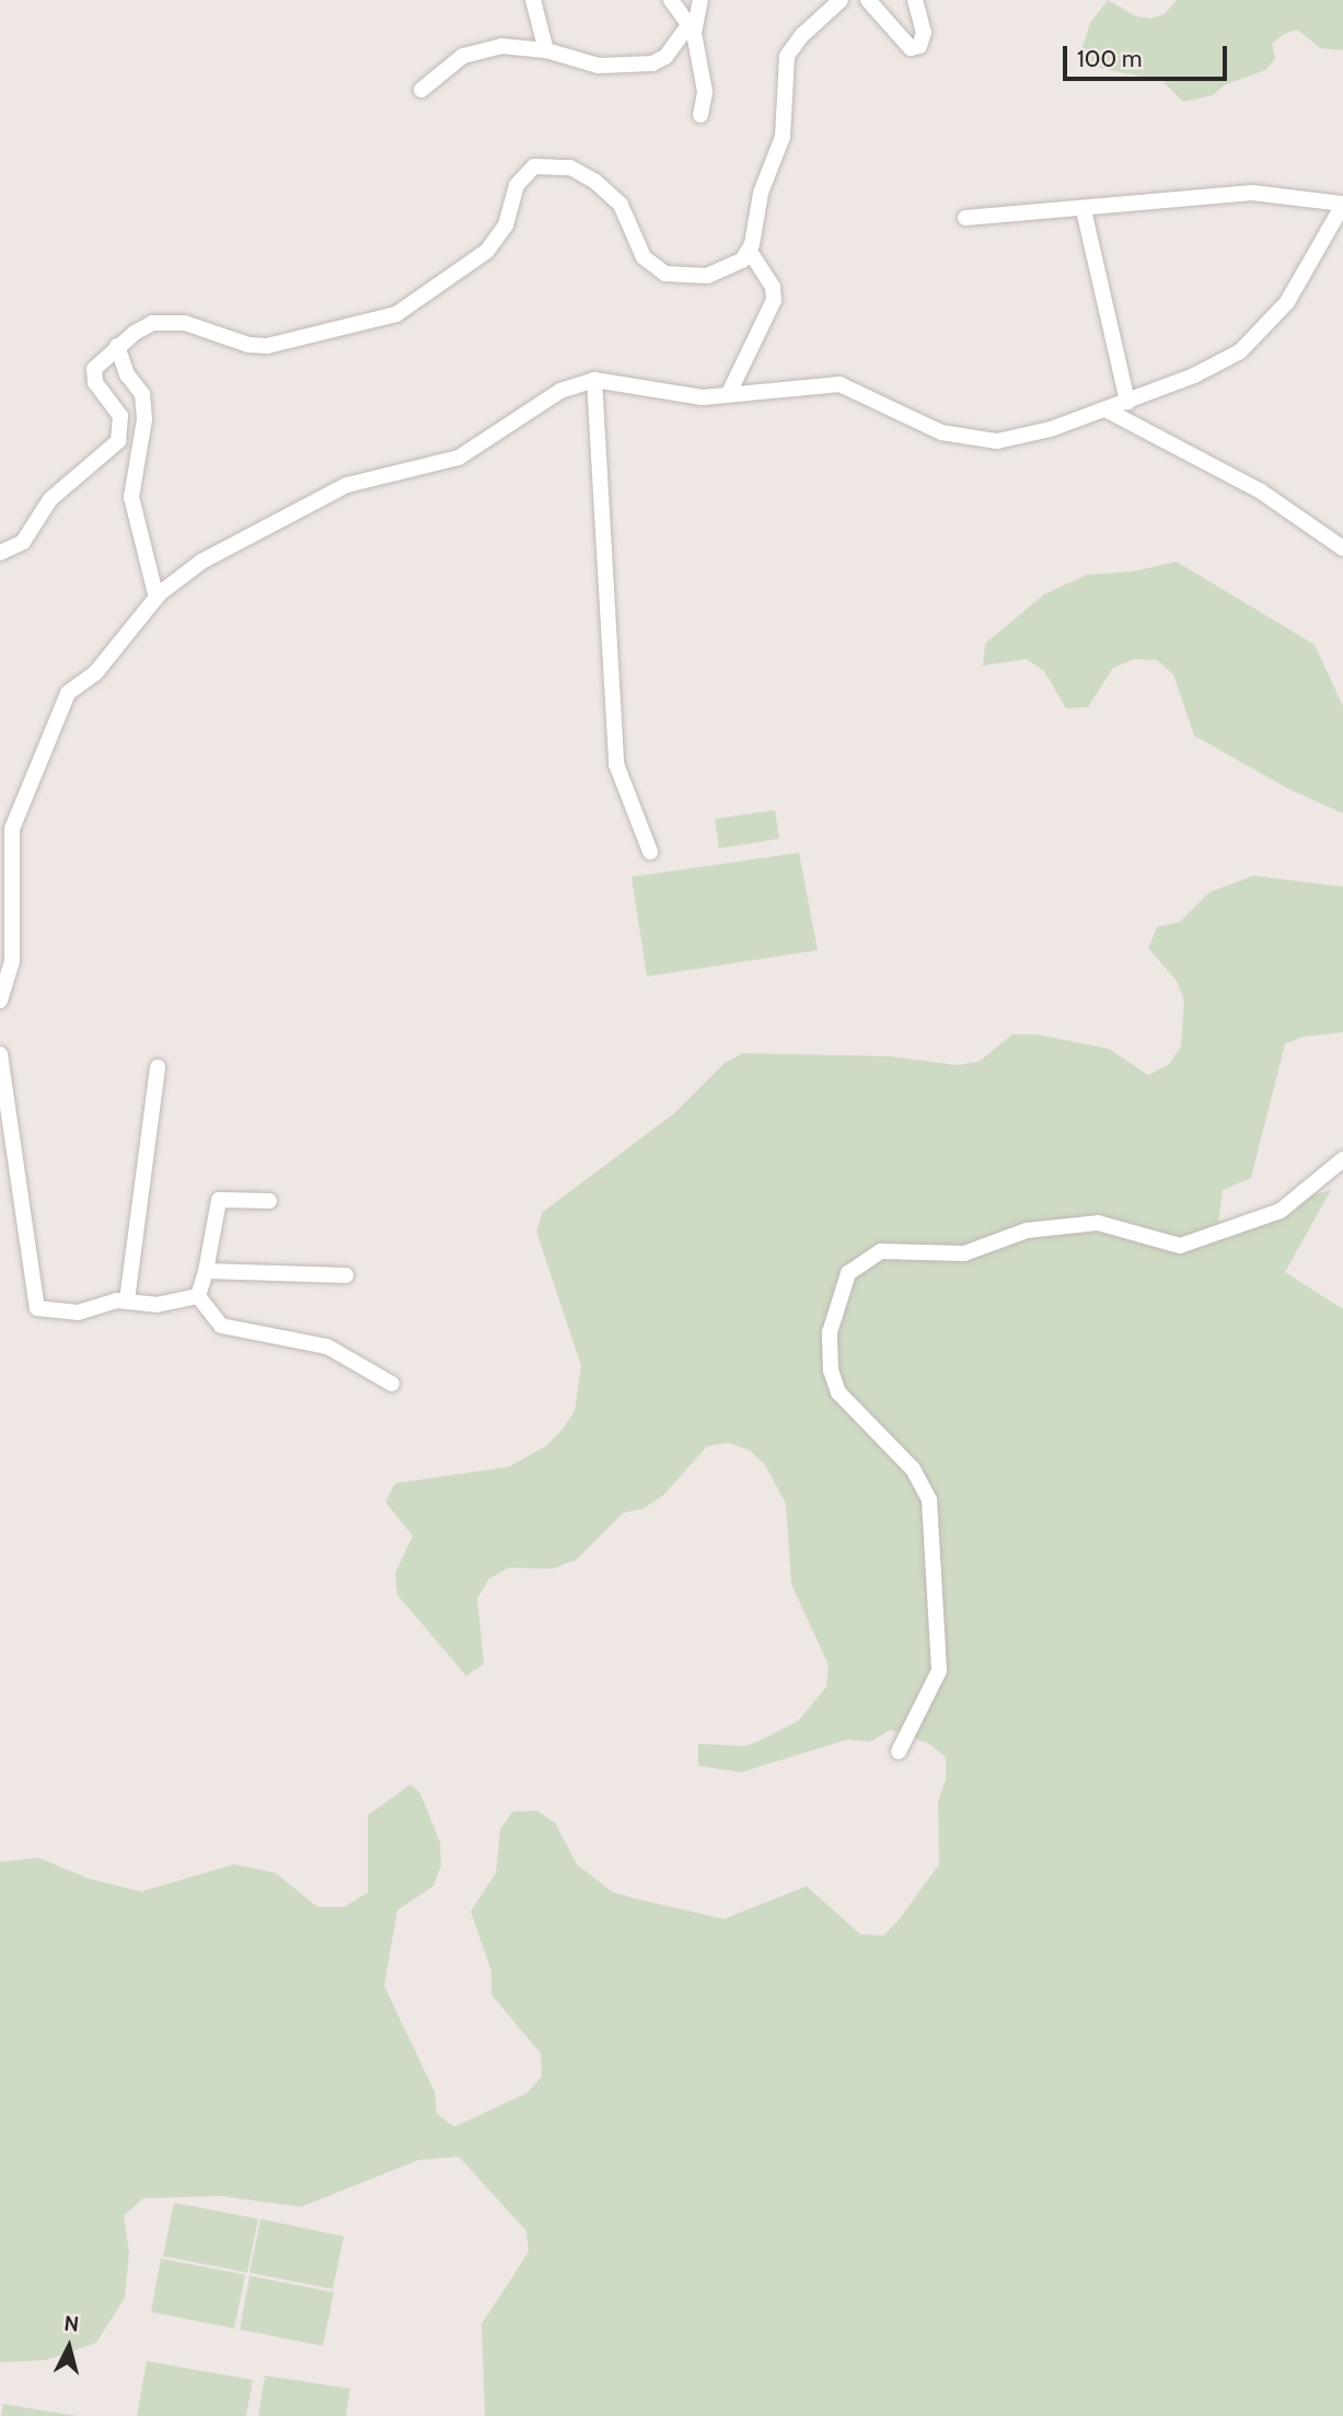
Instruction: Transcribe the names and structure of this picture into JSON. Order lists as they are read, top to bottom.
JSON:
{
  "scale_bar": "100 m",
  "north": "top"
}
